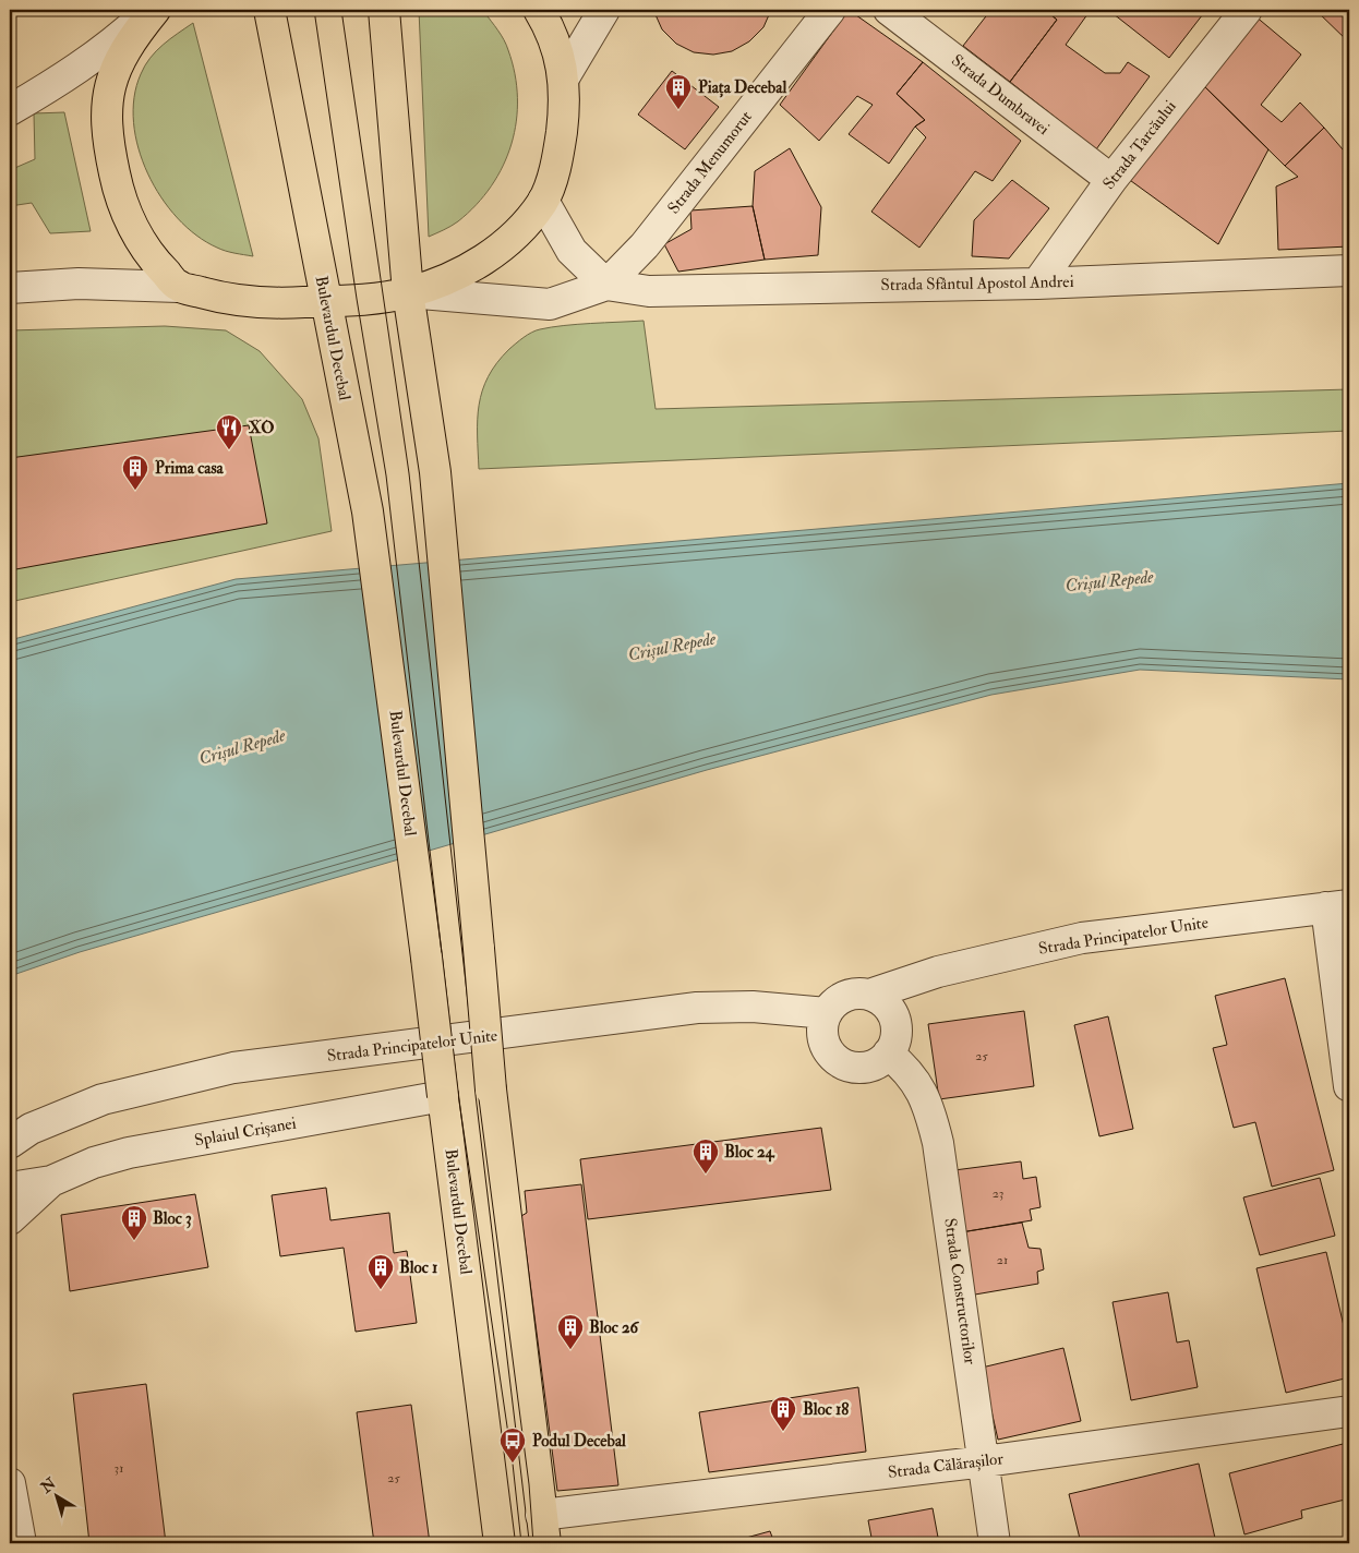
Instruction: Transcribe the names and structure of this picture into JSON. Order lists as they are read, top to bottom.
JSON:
{
  "streets": {
    "main road": ["Bulevardul Decebal"],
    "street": [
      "Strada Dumbravei",
      "Strada Tarcăului",
      "Strada Menumorut",
      "Strada Sfântul Apostol Andrei",
      "Strada Principatelor Unite",
      "Splaiul Crișanei",
      "Strada Constructorilor",
      "Strada Călărașilor"
    ]
  },
  "crossings": [
    ["Strada Dumbravei", "Strada Tarcăului"],
    ["Strada Tarcăului", "Strada Sfântul Apostol Andrei"],
    ["Strada Menumorut", "Strada Sfântul Apostol Andrei"],
    ["Bulevardul Decebal", "Splaiul Crișanei"],
    ["Strada Principatelor Unite", "Strada Constructorilor"],
    ["Strada Constructorilor", "Strada Călărașilor"]
  ],
  "water": ["Crișul Repede"],
  "places": {
    "building": [
      "Piața Decebal",
      "Prima casa",
      "Bloc 24",
      "Bloc 3",
      "Bloc 1",
      "Bloc 26",
      "Bloc 18"
    ],
    "restaurant": ["XO"],
    "bus stop": ["Podul Decebal"]
  },
  "house_numbers": [
    "25",
    "23",
    "21",
    "31",
    "25"
  ],
  "north": "top left"
}
